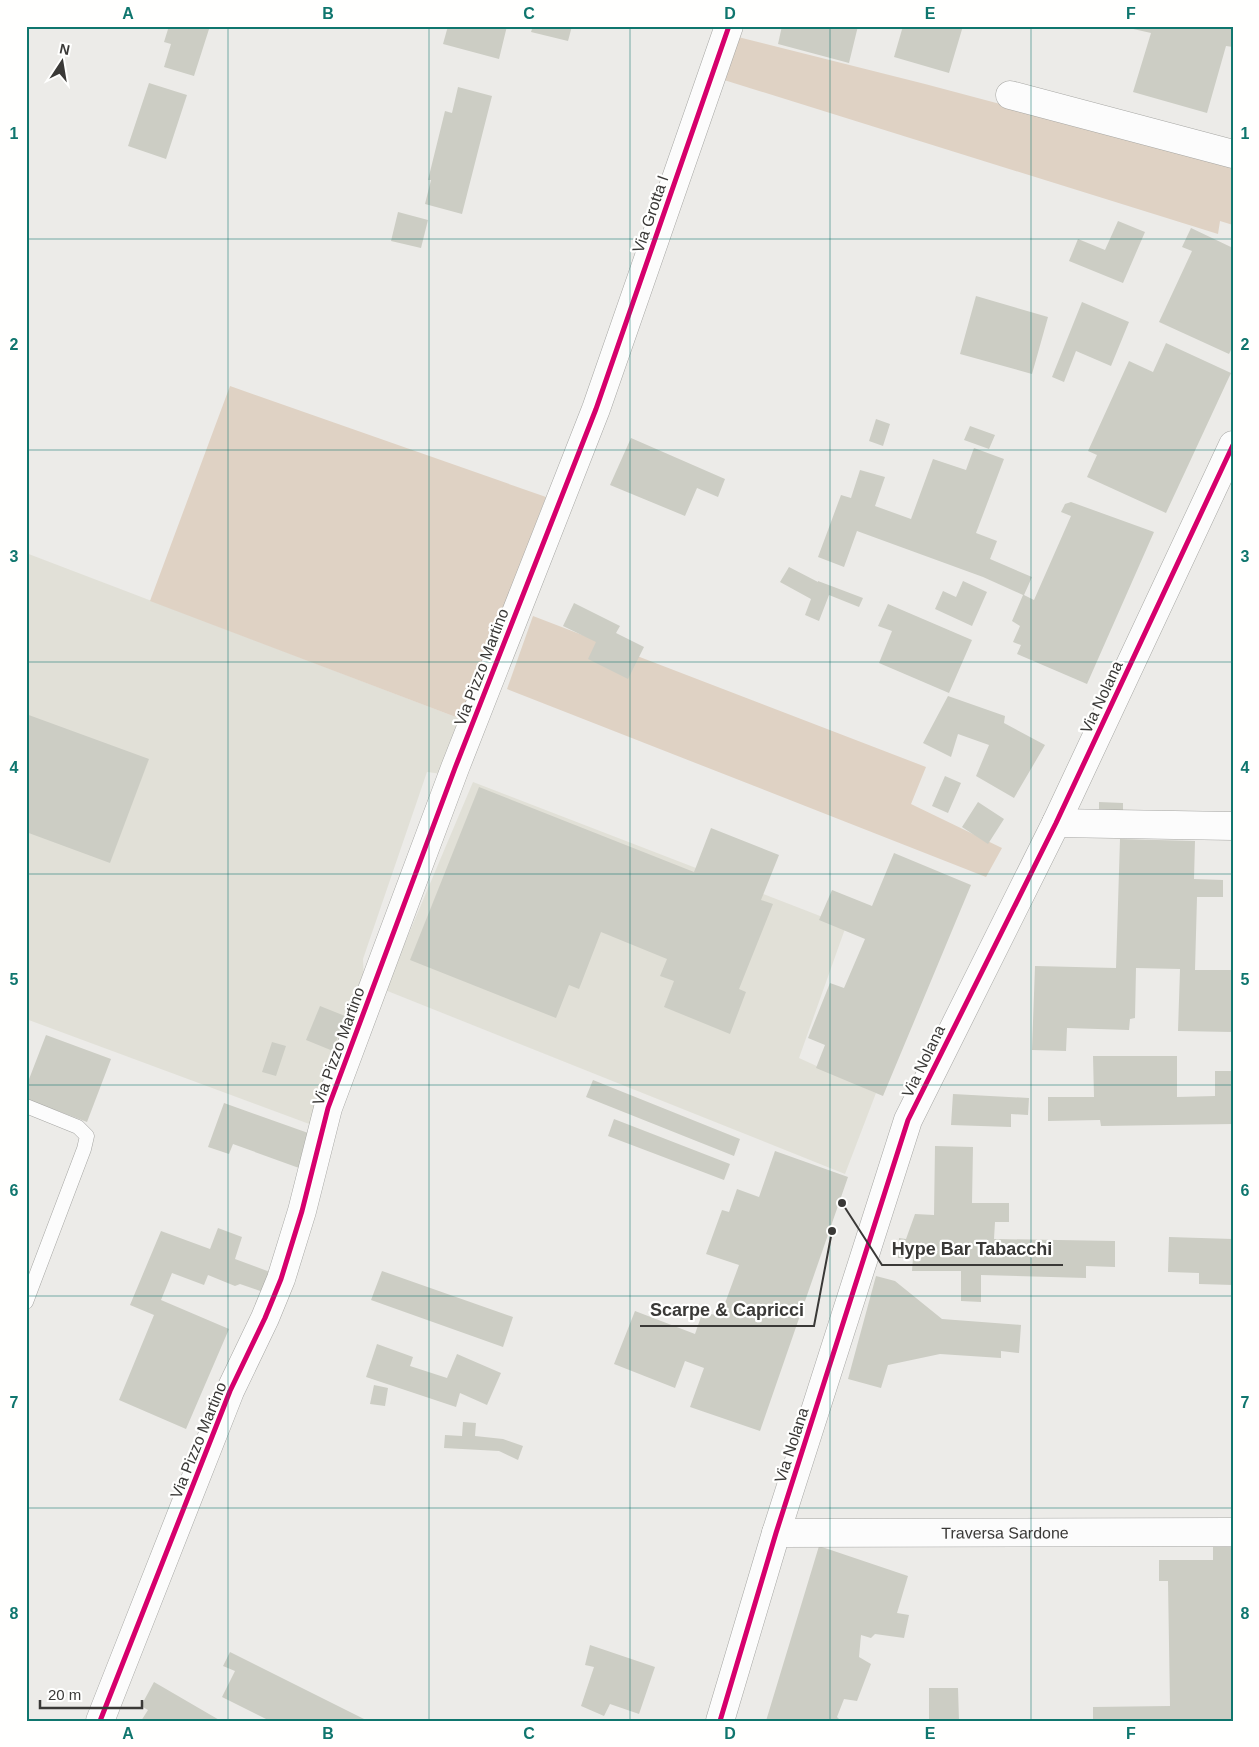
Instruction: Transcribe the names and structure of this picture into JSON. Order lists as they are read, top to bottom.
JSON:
{
  "streets": {
    "street": [
      "Via Grotta I",
      "Via Pizzo Martino",
      "Via Nolana",
      "Traversa Sardone"
    ]
  },
  "crossings": [
    ["Via Grotta I", "Via Pizzo Martino"],
    ["Via Nolana", "Traversa Sardone"]
  ],
  "places": ["Hype Bar Tabacchi", "Scarpe & Capricci"],
  "scale_bar": "20 m",
  "north": "top",
  "grid": {
    "columns": [
      "A",
      "B",
      "C",
      "D",
      "E",
      "F"
    ],
    "rows": [
      "1",
      "2",
      "3",
      "4",
      "5",
      "6",
      "7",
      "8"
    ]
  }
}
